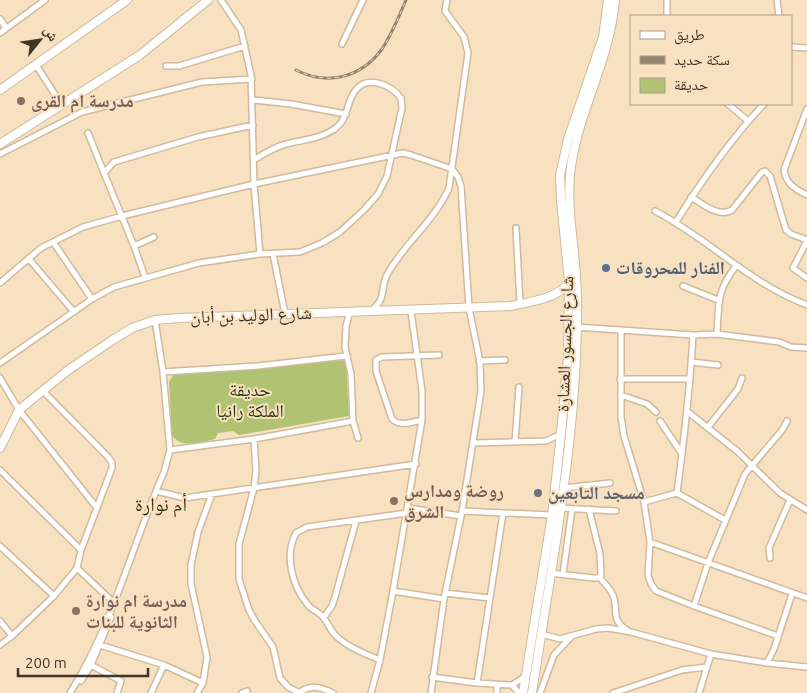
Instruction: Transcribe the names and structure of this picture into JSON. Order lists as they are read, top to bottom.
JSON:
{
  "streets": {
    "main road": ["شارع الوليد بن أبان", "شارع الجسور العشارة"]
  },
  "crossings": [
    ["شارع الوليد بن أبان", "شارع الجسور العشارة"]
  ],
  "districts": ["أم نوارة"],
  "parks": ["حديقة الملكة رانيا"],
  "places": [
    "مدرسة ام القرى",
    "الفنار للمحروقات",
    "مسجد التابعين",
    "روضة ومدارس الشرق",
    "مدرسة ام نوارة الثانوية للبنات"
  ],
  "legend": ["طريق", "سكة حديد", "حديقة"],
  "scale_bar": "200 m",
  "north": "top right"
}
